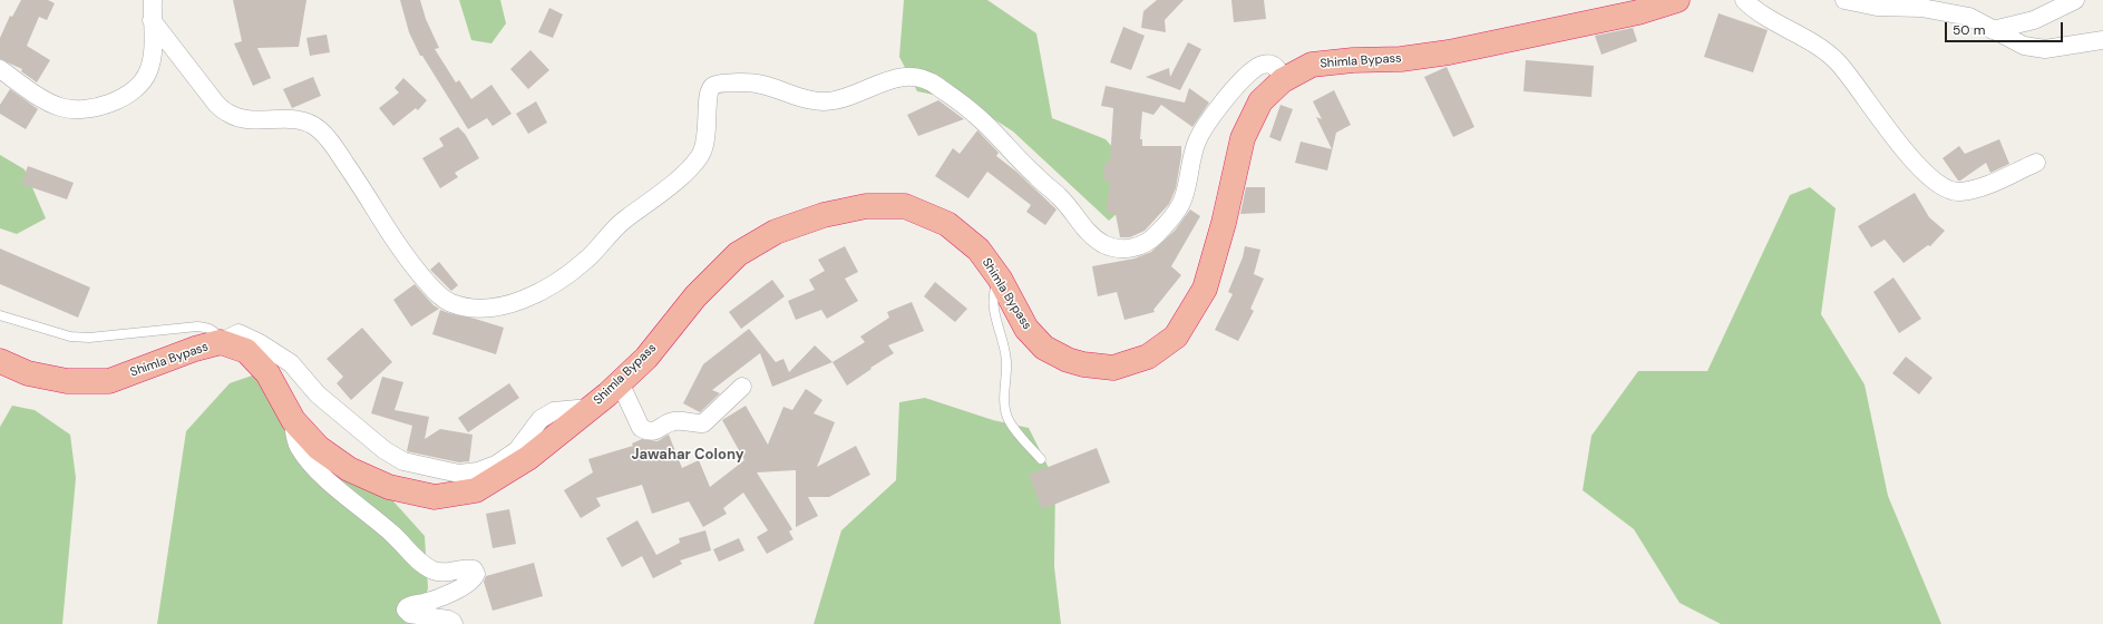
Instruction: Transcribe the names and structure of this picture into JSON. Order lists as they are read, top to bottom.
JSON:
{
  "streets": {
    "highway": ["Shimla Bypass"]
  },
  "districts": ["Jawahar Colony"],
  "scale_bar": "50 m"
}
